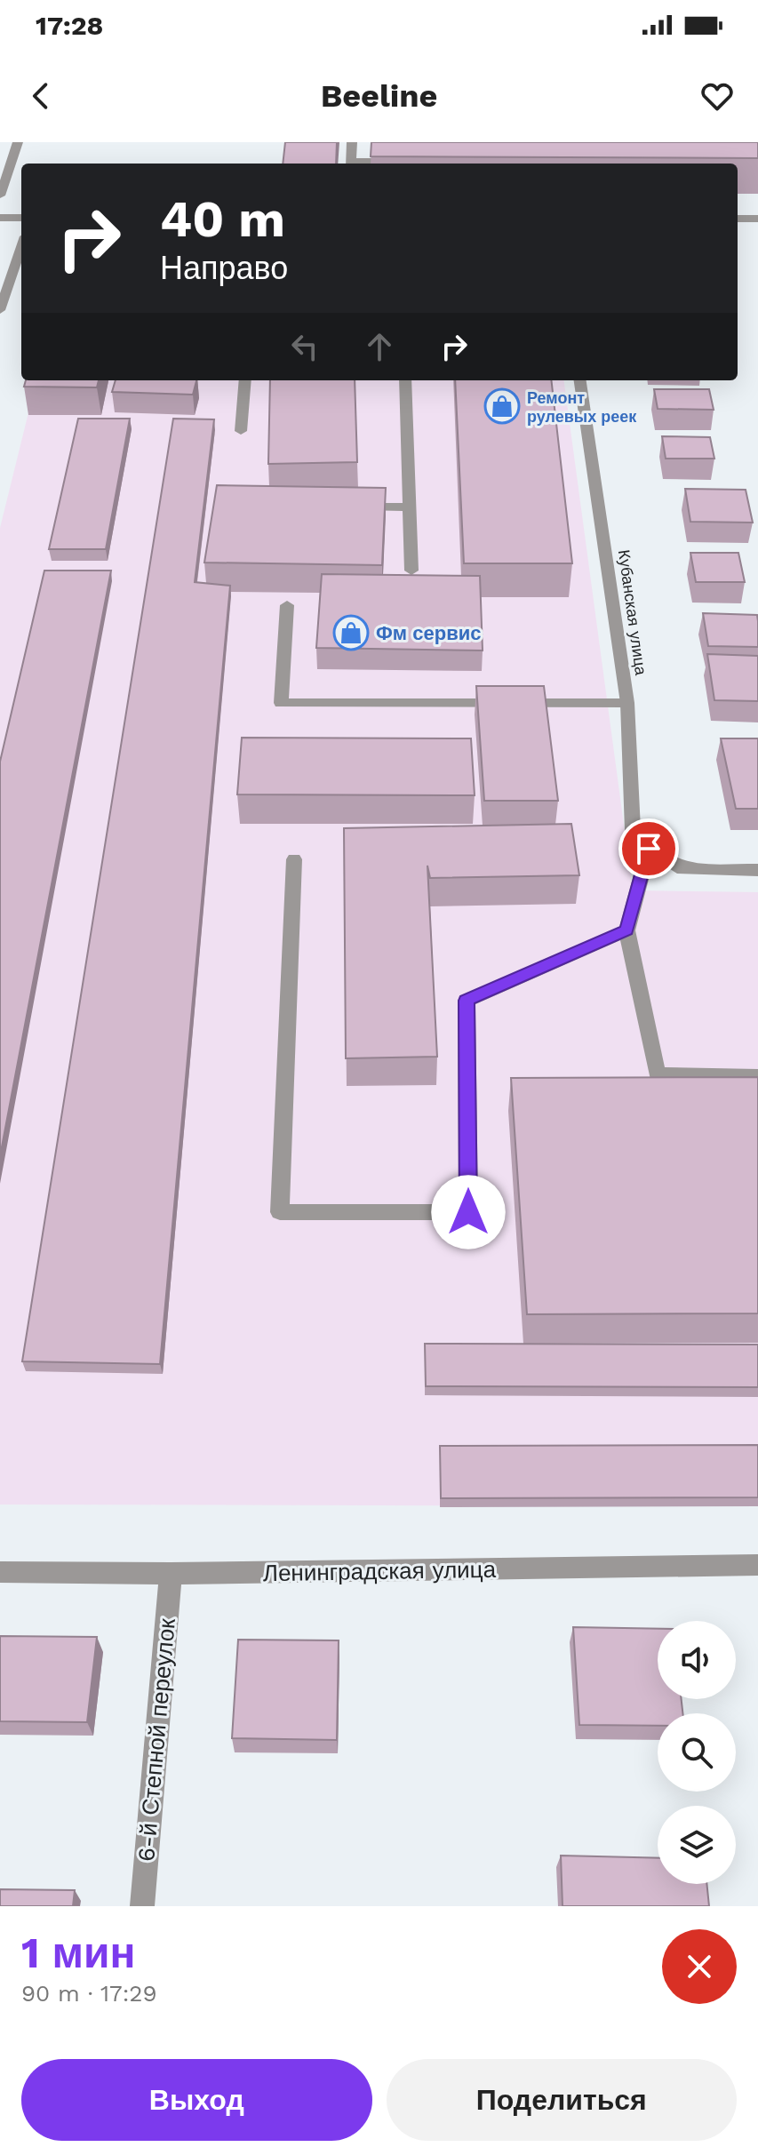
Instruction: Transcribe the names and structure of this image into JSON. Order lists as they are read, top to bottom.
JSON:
{
  "streets": {
    "street": ["Кубанская улица", "Ленинградская улица", "6-й Степной переулок"]
  },
  "crossings": [
    ["Ленинградская улица", "6-й Степной переулок"]
  ],
  "places": {
    "shop": ["Ремонт рулевых реек", "Фм сервис"]
  },
  "page": {
    "status": "17:28",
    "header": "Beeline",
    "turn": ["40 m", "Направо"],
    "heading": ["1 мин", "90 m · 17:29"],
    "buttons": ["Выход", "Поделиться"]
  }
}
